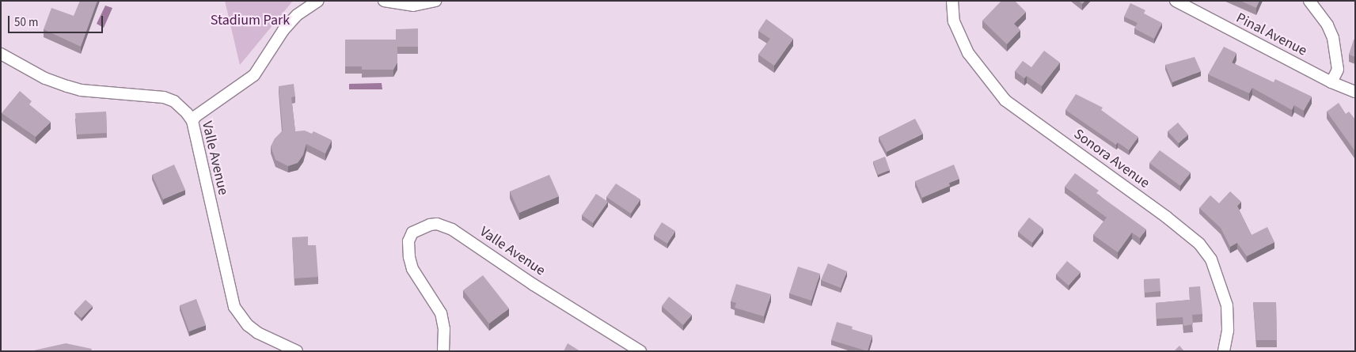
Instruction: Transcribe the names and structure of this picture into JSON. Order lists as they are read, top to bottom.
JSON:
{
  "streets": {
    "street": ["Pinal Avenue", "Valle Avenue", "Sonora Avenue"]
  },
  "parks": ["Stadium Park"],
  "scale_bar": "50 m"
}
